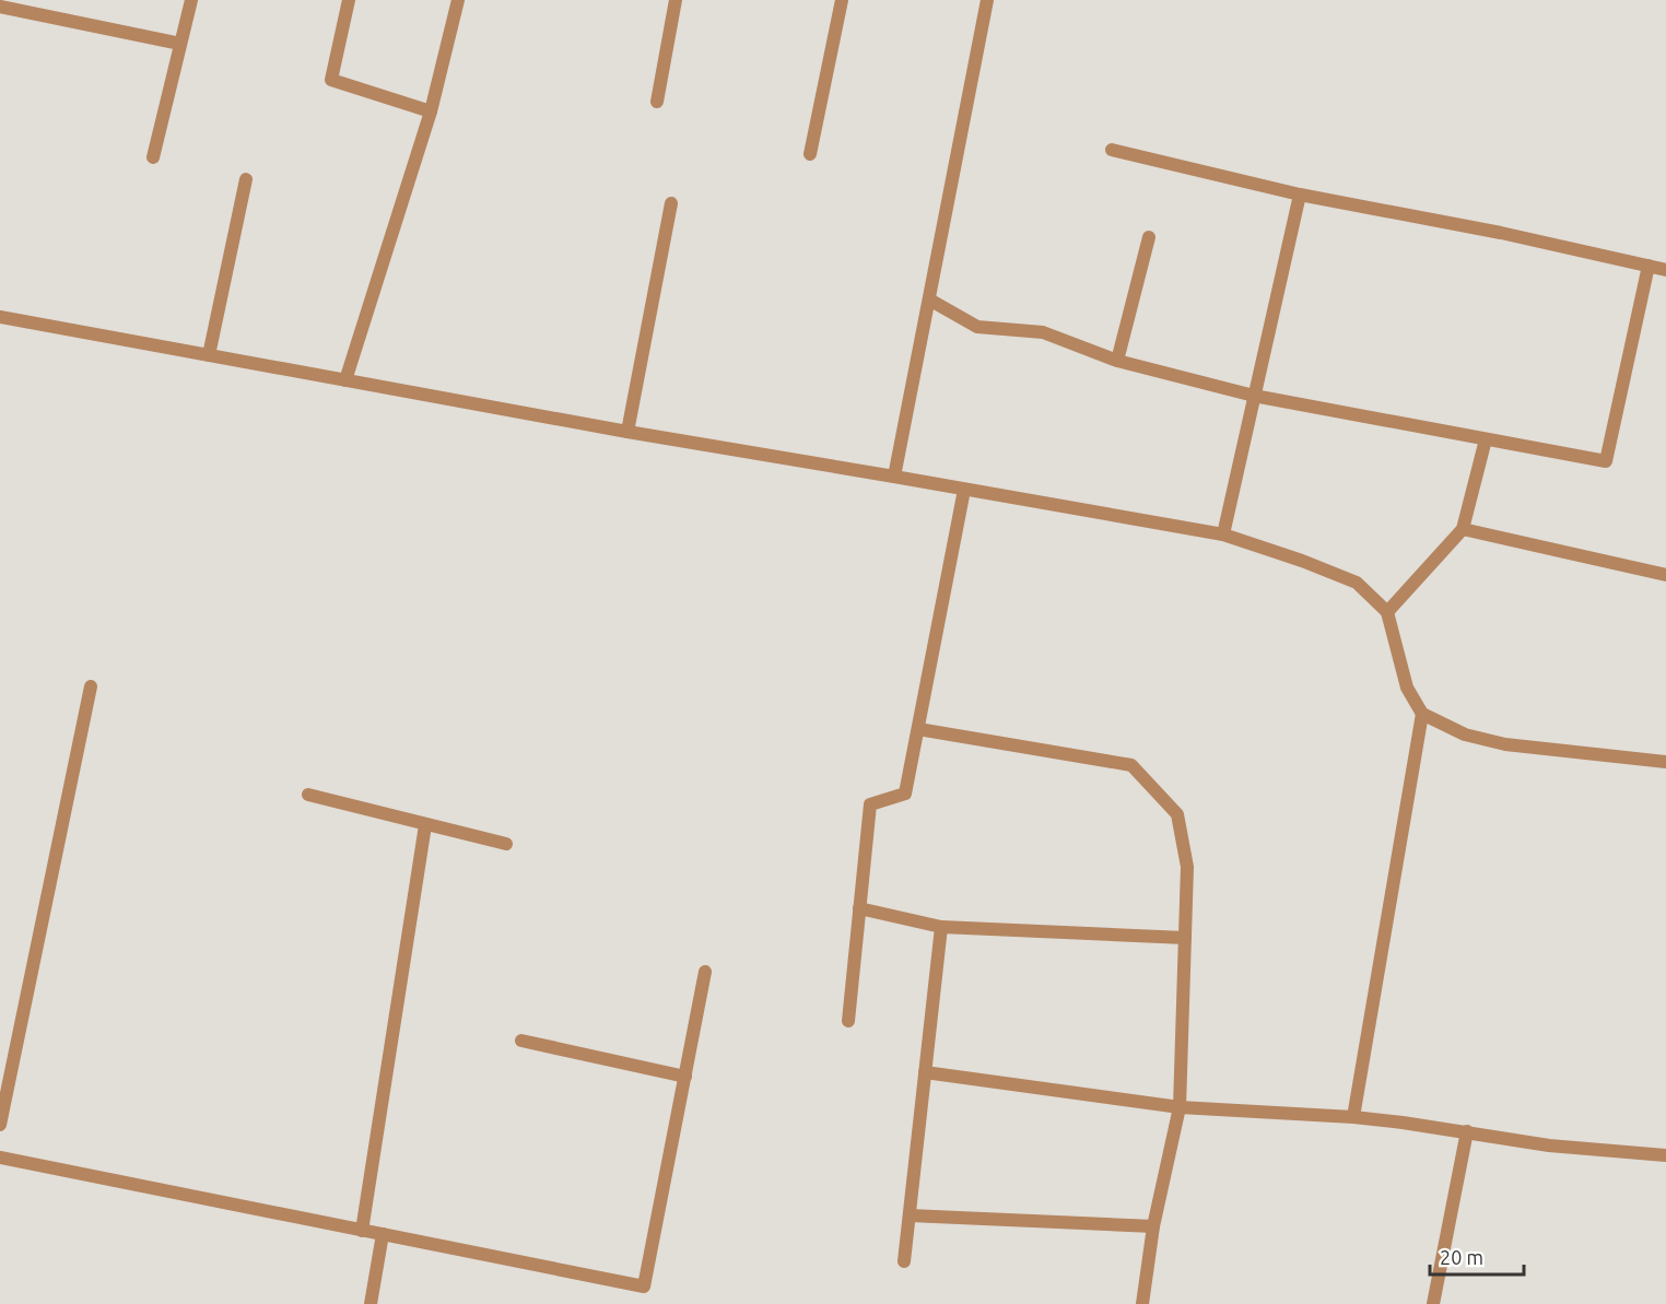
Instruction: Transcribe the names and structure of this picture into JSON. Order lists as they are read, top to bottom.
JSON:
{
  "scale_bar": "20 m"
}
